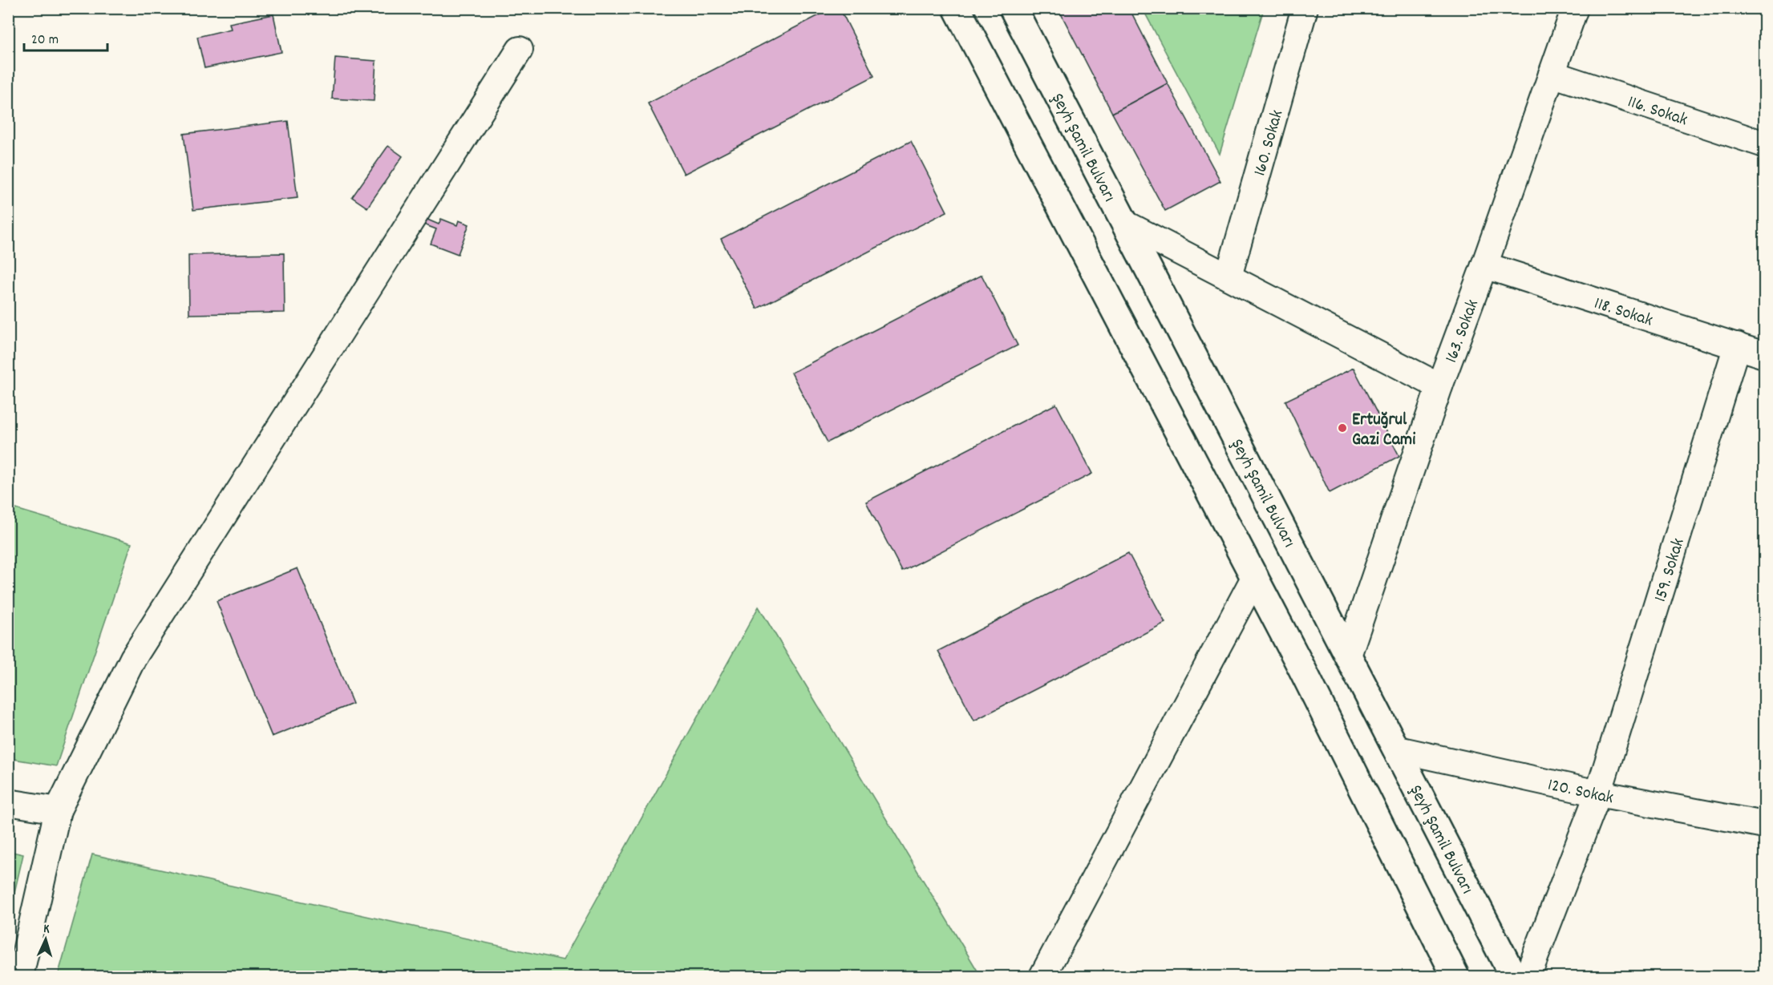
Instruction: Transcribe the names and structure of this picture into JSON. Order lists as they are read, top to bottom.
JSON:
{
  "streets": {
    "main road": ["Şeyh Şamil Bulvarı"],
    "street": [
      "116. Sokak",
      "160. Sokak",
      "118. Sokak",
      "163. Sokak",
      "159. Sokak",
      "120. Sokak"
    ]
  },
  "crossings": [
    ["116. Sokak", "163. Sokak"],
    ["Şeyh Şamil Bulvarı", "163. Sokak"],
    ["Şeyh Şamil Bulvarı", "120. Sokak"],
    ["118. Sokak", "163. Sokak"],
    ["118. Sokak", "159. Sokak"],
    ["159. Sokak", "120. Sokak"]
  ],
  "places": ["Ertuğrul Gazi Cami"],
  "scale_bar": "20 m",
  "north": "top"
}
